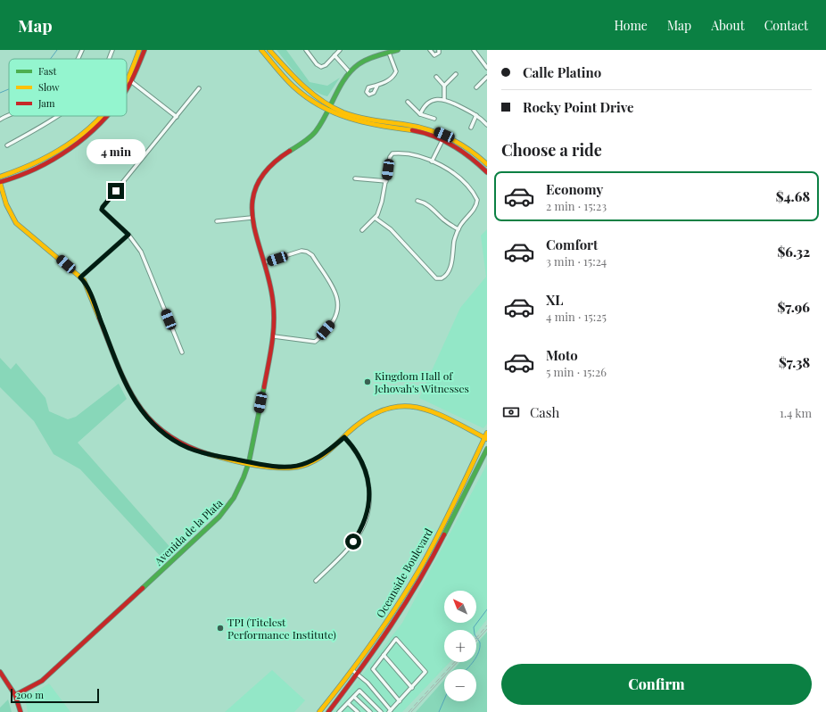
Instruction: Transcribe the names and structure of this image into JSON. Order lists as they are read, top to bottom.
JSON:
{
  "streets": {
    "main road": ["Avenida de la Plata", "Oceanside Boulevard"]
  },
  "places": ["Kingdom Hall of Jehovah's Witnesses", "TPI (Titelest Performance Institute)"],
  "legend": ["Fast", "Slow", "Jam"],
  "scale_bar": "200 m",
  "north": "top left",
  "page": {
    "header": "Map",
    "nav": [
      "Home",
      "Map",
      "About",
      "Contact"
    ],
    "banner": ["Calle Platino", "Rocky Point Drive"],
    "heading": "Choose a ride",
    "bubble": "4 min",
    "list": [
      {
        "name": "Economy",
        "note": "2 min · 15:23",
        "value": "$4.68"
      },
      {
        "name": "Comfort",
        "note": "3 min · 15:24",
        "value": "$6.32"
      },
      {
        "name": "XL",
        "note": "4 min · 15:25",
        "value": "$7.96"
      },
      {
        "name": "Moto",
        "note": "5 min · 15:26",
        "value": "$7.38"
      }
    ],
    "pay": ["Cash", "1.4 km"],
    "map_buttons": ["+", "−"],
    "buttons": "Confirm",
    "scale": "200 m"
  }
}
